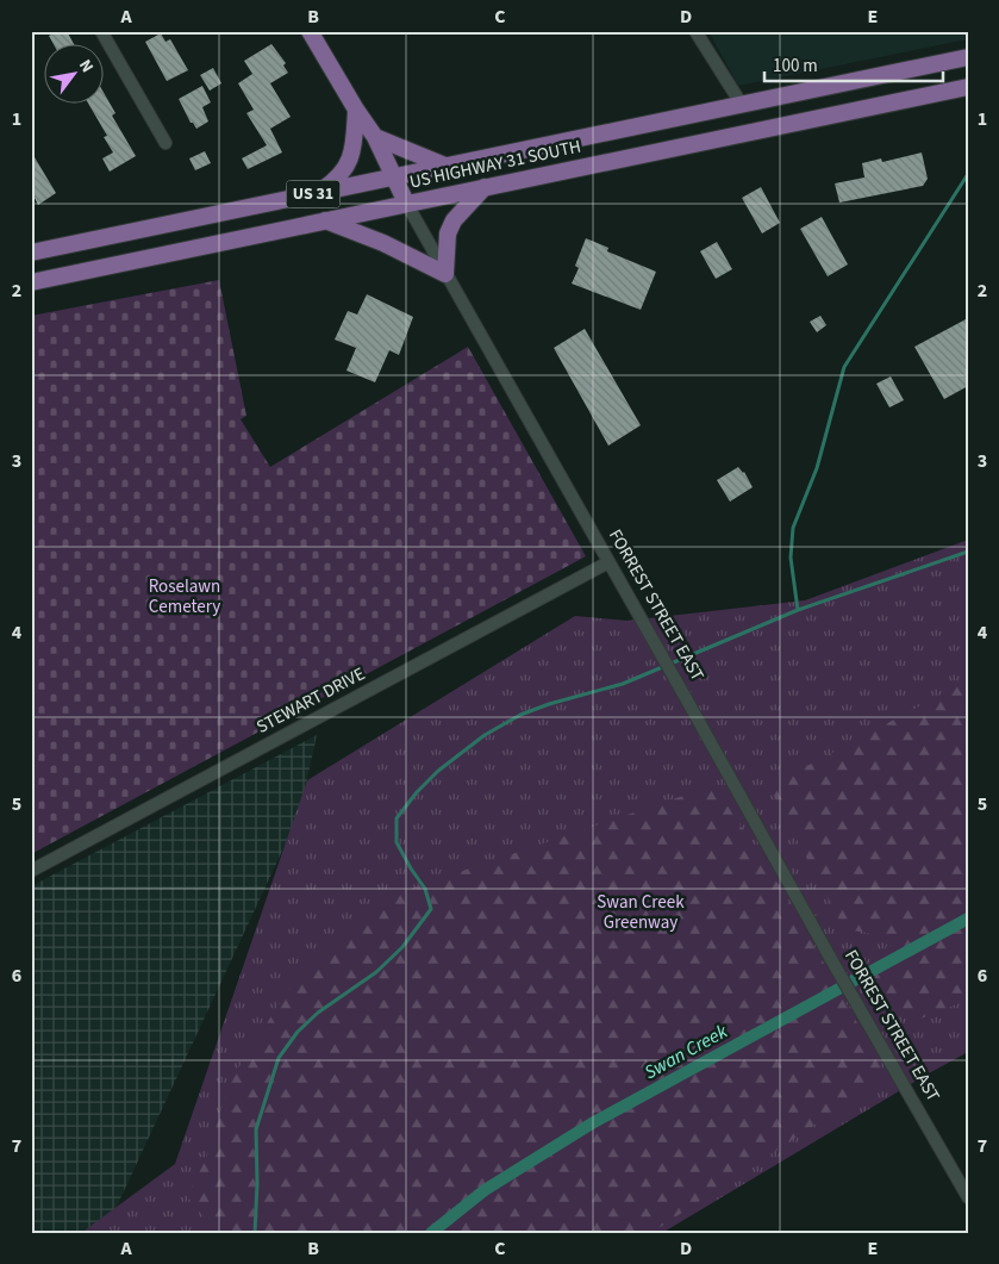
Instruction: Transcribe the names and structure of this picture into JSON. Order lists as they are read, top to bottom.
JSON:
{
  "streets": {
    "main road": ["US HIGHWAY 31 SOUTH", "US 31", "FORREST STREET EAST"],
    "street": ["STEWART DRIVE"]
  },
  "crossings": [
    ["US HIGHWAY 31 SOUTH", "FORREST STREET EAST"],
    ["FORREST STREET EAST", "STEWART DRIVE"]
  ],
  "water": ["Swan Creek"],
  "parks": ["Roselawn Cemetery", "Swan Creek Greenway"],
  "scale_bar": "100 m",
  "north": "top right",
  "grid": {
    "columns": [
      "A",
      "B",
      "C",
      "D",
      "E"
    ],
    "rows": [
      "1",
      "2",
      "3",
      "4",
      "5",
      "6",
      "7"
    ]
  }
}
